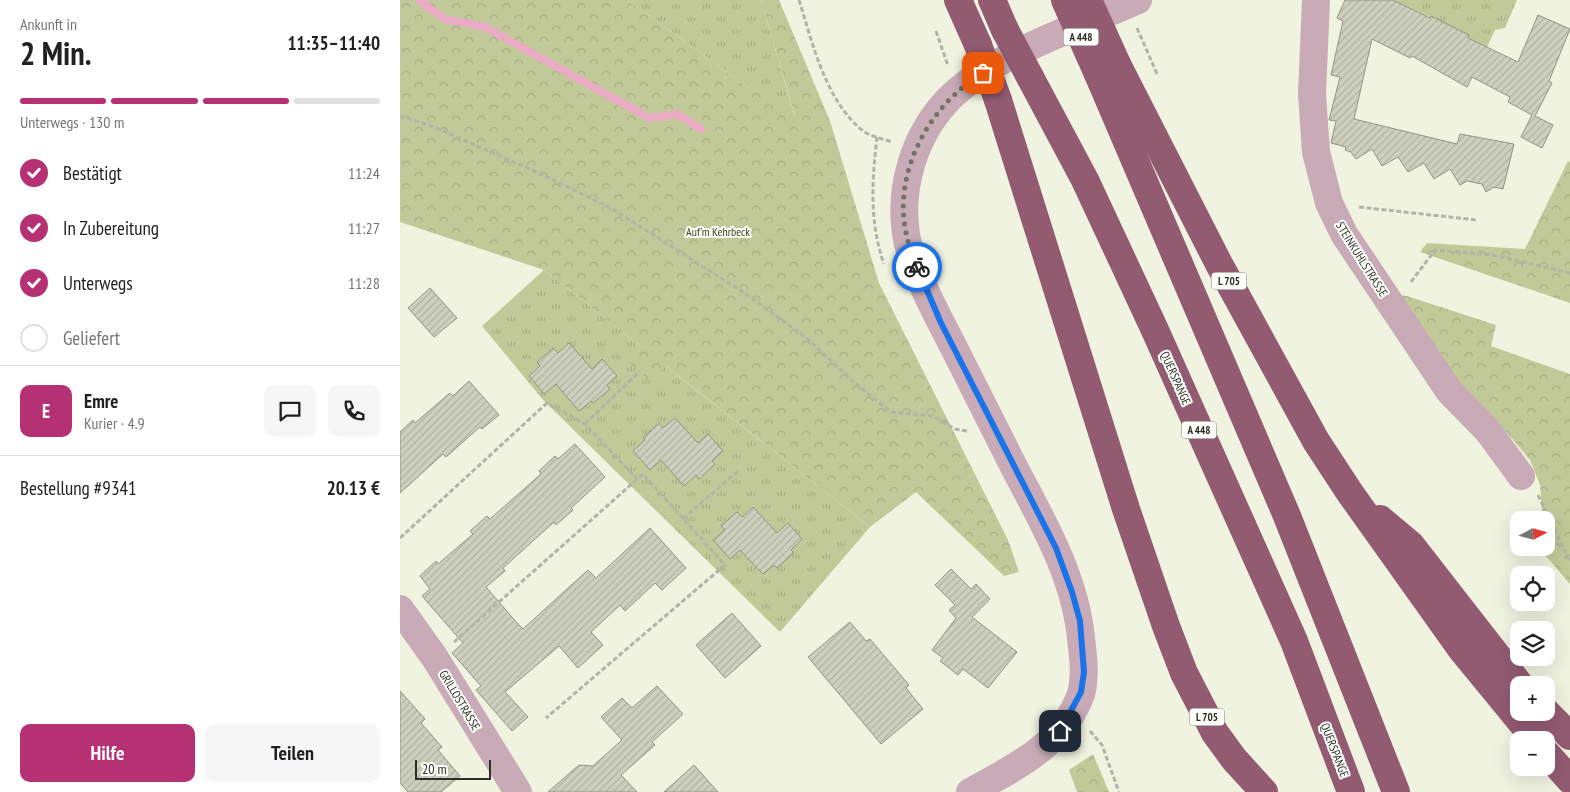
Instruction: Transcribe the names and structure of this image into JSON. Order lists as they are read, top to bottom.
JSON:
{
  "streets": {
    "highway": ["A 448", "L 705", "QUERSPANGE"],
    "street": ["STEINKUHLSTRASSE", "GRILLOSTRASSE"]
  },
  "crossings": [
    ["A 448", "L 705"]
  ],
  "parks": ["Auf'm Kehrbeck"],
  "scale_bar": "20 m",
  "north": "right",
  "page": {
    "heading": ["2 Min.", "Ankunft in", "11:35–11:40"],
    "panel": [
      "Emre",
      "Kurier · 4.9",
      "Bestellung #9341",
      "20.13 €"
    ],
    "bar": "Unterwegs · 130 m",
    "list": [
      ["Bestätigt", "11:24"],
      ["In Zubereitung", "11:27"],
      ["Unterwegs", "11:28"],
      "Geliefert"
    ],
    "round": "E",
    "map_buttons": ["+", "−"],
    "buttons": ["Hilfe", "Teilen"],
    "scale": "20 m"
  }
}
